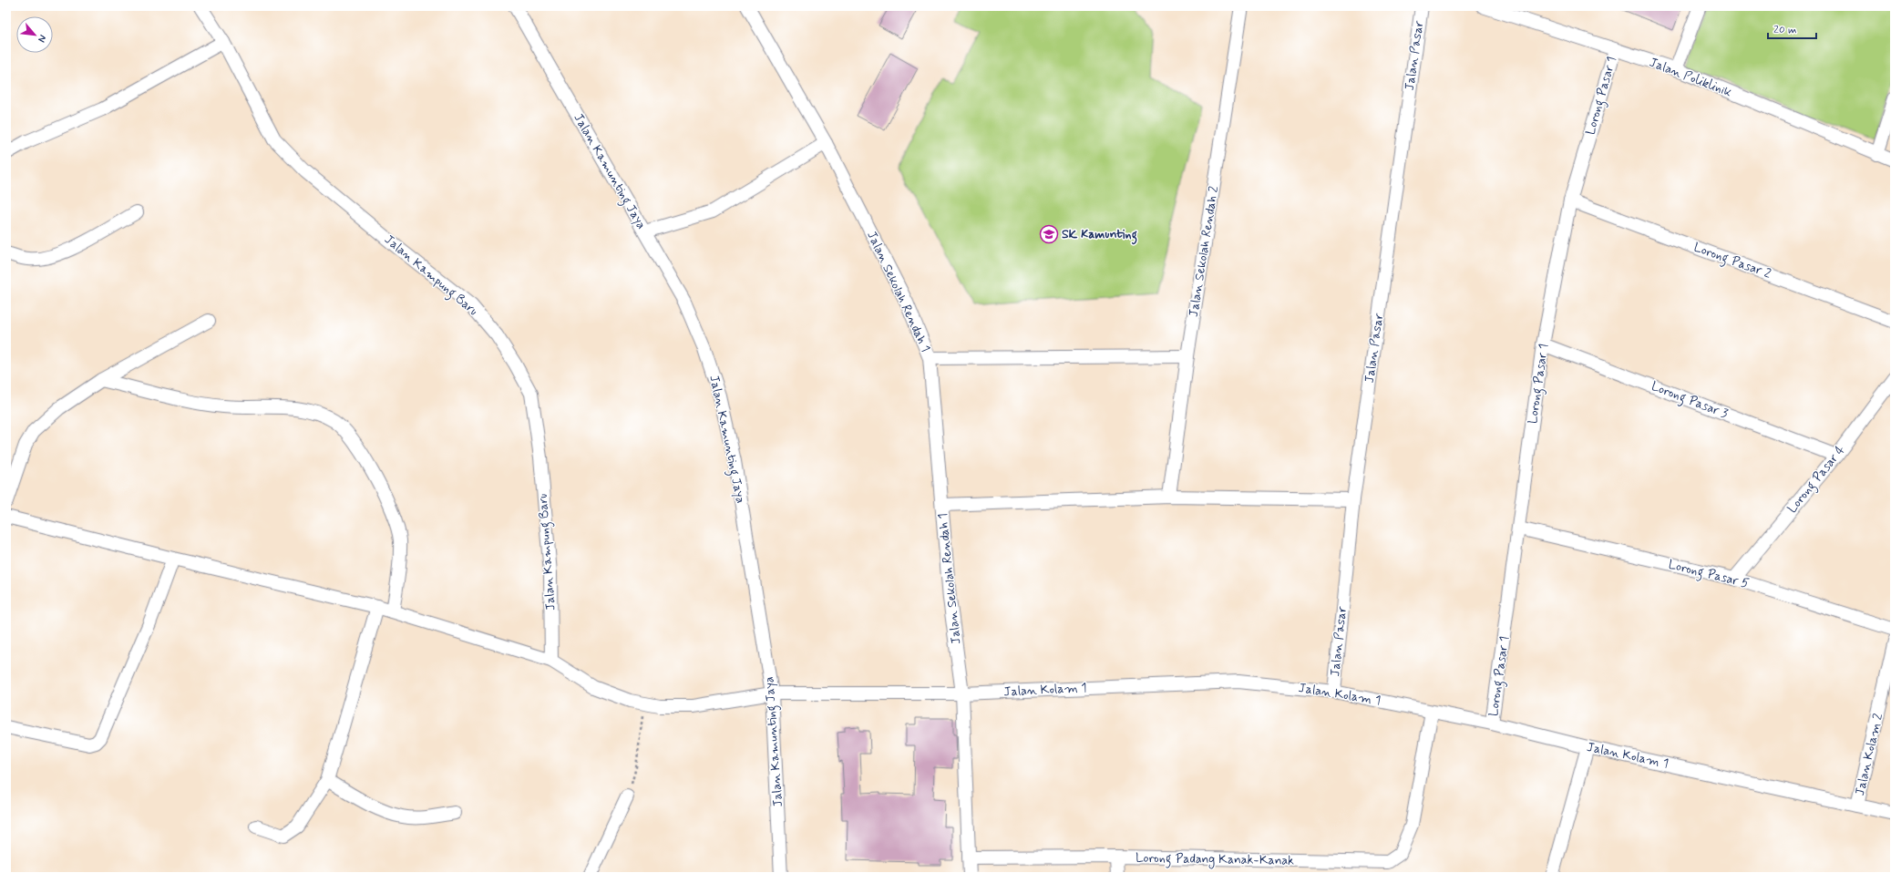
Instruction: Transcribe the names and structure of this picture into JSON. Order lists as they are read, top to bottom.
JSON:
{
  "streets": {
    "street": [
      "Jalan Pasar",
      "Jalan Poliklinik",
      "Lorong Pasar 1",
      "Jalan Kamunting Jaya",
      "Jalan Sekolah Rendah 2",
      "Lorong Pasar 2",
      "Jalan Kampung Baru",
      "Jalan Sekolah Rendah 1",
      "Lorong Pasar 3",
      "Lorong Pasar 4",
      "Lorong Pasar 5",
      "Jalan Kolam 1",
      "Jalan Kolam 2",
      "Lorong Padang Kanak-Kanak"
    ]
  },
  "crossings": [
    ["Jalan Pasar", "Jalan Kolam 1"],
    ["Jalan Poliklinik", "Lorong Pasar 1"],
    ["Lorong Pasar 1", "Lorong Pasar 2"],
    ["Lorong Pasar 1", "Lorong Pasar 3"],
    ["Lorong Pasar 1", "Lorong Pasar 5"],
    ["Lorong Pasar 1", "Jalan Kolam 1"],
    ["Jalan Kamunting Jaya", "Jalan Kolam 1"],
    ["Jalan Kampung Baru", "Jalan Kolam 1"],
    ["Jalan Sekolah Rendah 1", "Jalan Kolam 1"],
    ["Jalan Sekolah Rendah 1", "Lorong Padang Kanak-Kanak"],
    ["Lorong Pasar 3", "Lorong Pasar 4"],
    ["Lorong Pasar 4", "Lorong Pasar 5"],
    ["Jalan Kolam 1", "Jalan Kolam 2"],
    ["Jalan Kolam 1", "Lorong Padang Kanak-Kanak"]
  ],
  "places": {
    "school or university": ["SK Kamunting"]
  },
  "scale_bar": "20 m",
  "north": "bottom right"
}
